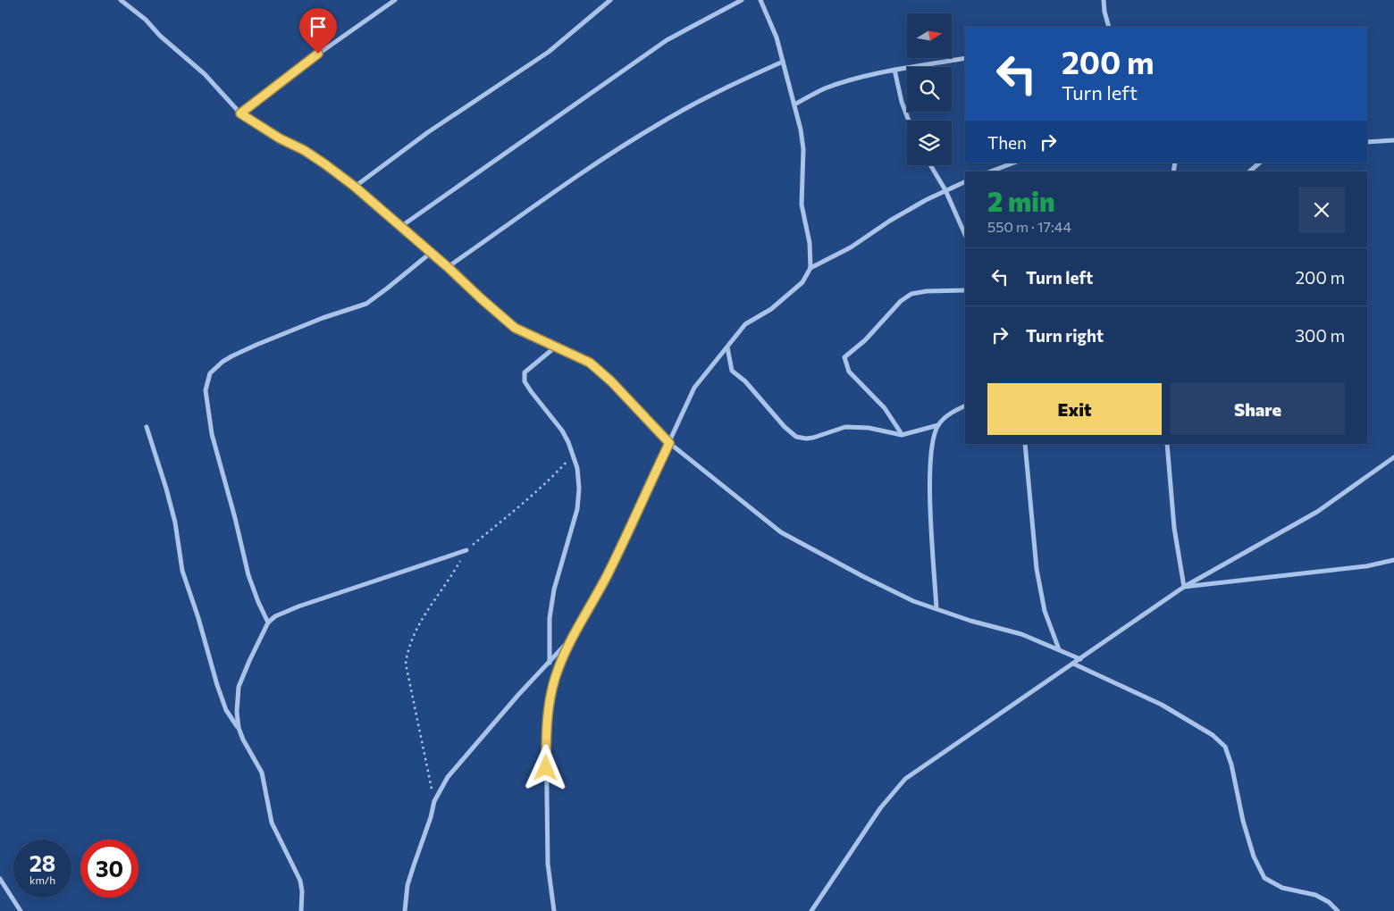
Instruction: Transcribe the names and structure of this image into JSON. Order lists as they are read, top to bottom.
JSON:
{
  "north": "right",
  "page": {
    "turn": ["200 m", "Turn left"],
    "then": "Then",
    "heading": ["2 min", "550 m · 17:44"],
    "list": [
      {
        "name": "Turn left",
        "value": "200 m"
      },
      {
        "name": "Turn right",
        "value": "300 m"
      }
    ],
    "buttons": ["Exit", "Share"],
    "speed": "28 km/h",
    "limit": "30"
  }
}
